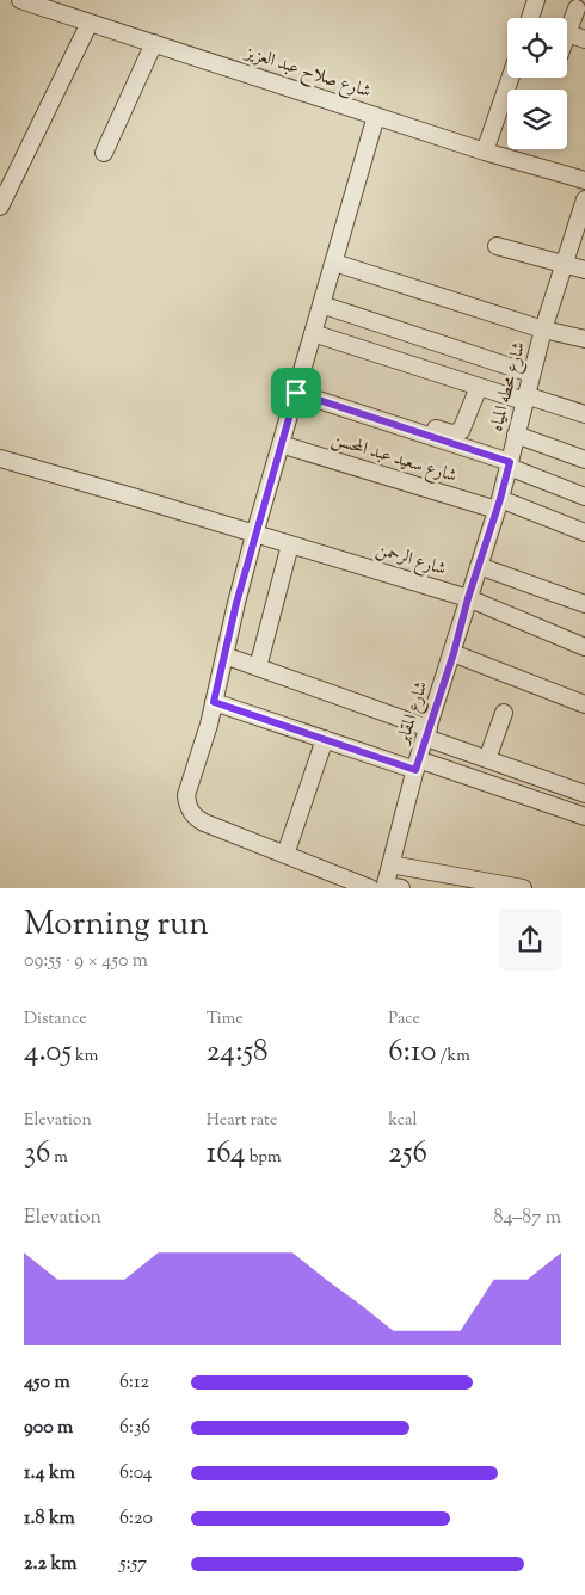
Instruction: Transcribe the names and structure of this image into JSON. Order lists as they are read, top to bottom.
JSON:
{
  "streets": {
    "street": [
      "شارع صلاح عبد العزيز",
      "شارع محطه المياه",
      "شارع سعيد عبد المحسن",
      "شارع الرحمن",
      "شارع المقابر"
    ]
  },
  "crossings": [
    ["شارع محطه المياه", "شارع سعيد عبد المحسن"],
    ["شارع محطه المياه", "شارع الرحمن"],
    ["شارع محطه المياه", "شارع المقابر"]
  ],
  "page": {
    "heading": ["Morning run", "09:55 · 9 × 450 m"],
    "stats": [
      ["Distance", "4.05 km"],
      ["Time", "24:58"],
      ["Pace", "6:10 /km"],
      ["Elevation", "36 m"],
      ["Heart rate", "164 bpm"],
      ["kcal", "256"]
    ],
    "chart": ["Elevation", "84–87 m"],
    "list": [
      {
        "name": "450 m",
        "note": "6:12"
      },
      {
        "name": "900 m",
        "note": "6:36"
      },
      {
        "name": "1.4 km",
        "note": "6:04"
      },
      {
        "name": "1.8 km",
        "note": "6:20"
      },
      {
        "name": "2.2 km",
        "note": "5:57"
      }
    ]
  }
}
